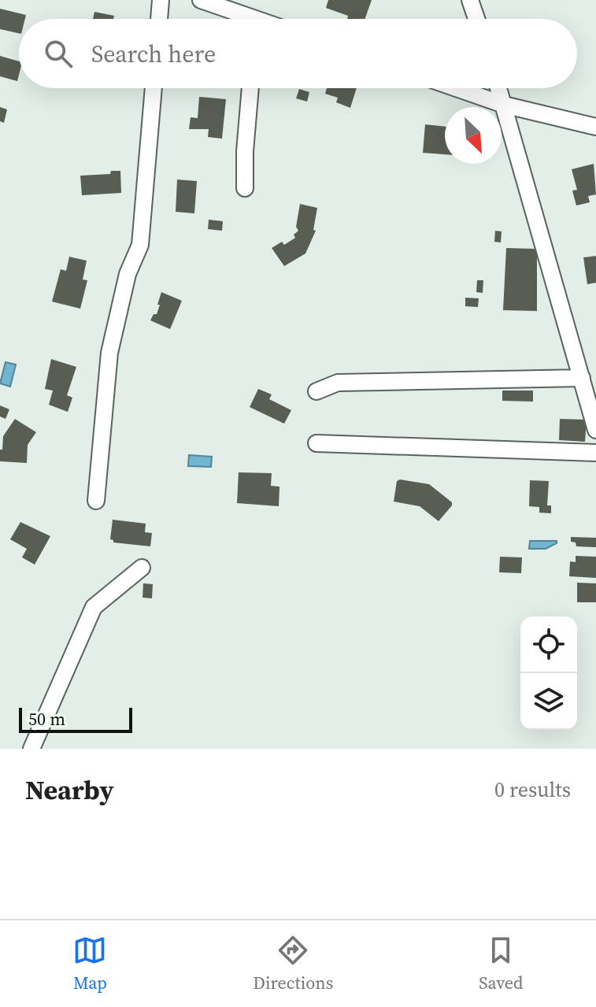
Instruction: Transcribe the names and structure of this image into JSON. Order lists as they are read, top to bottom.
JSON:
{
  "scale_bar": "50 m",
  "north": "bottom right",
  "page": {
    "search": "Search here",
    "scale": "50 m",
    "heading": ["Nearby", "0 results"],
    "nav": ["Map", "Directions", "Saved"]
  }
}
